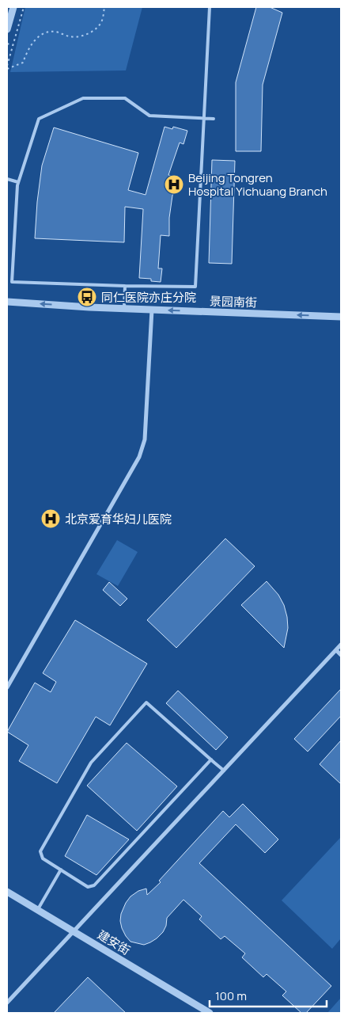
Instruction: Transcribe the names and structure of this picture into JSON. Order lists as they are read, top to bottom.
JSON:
{
  "streets": {
    "street": ["景园南街", "建安街"]
  },
  "one_way": ["景园南街"],
  "places": {
    "hospital": ["Beijing Tongren Hospital Yichuang Branch", "北京爱育华妇儿医院"],
    "bus stop": ["同仁医院亦庄分院"]
  },
  "scale_bar": "100 m"
}
